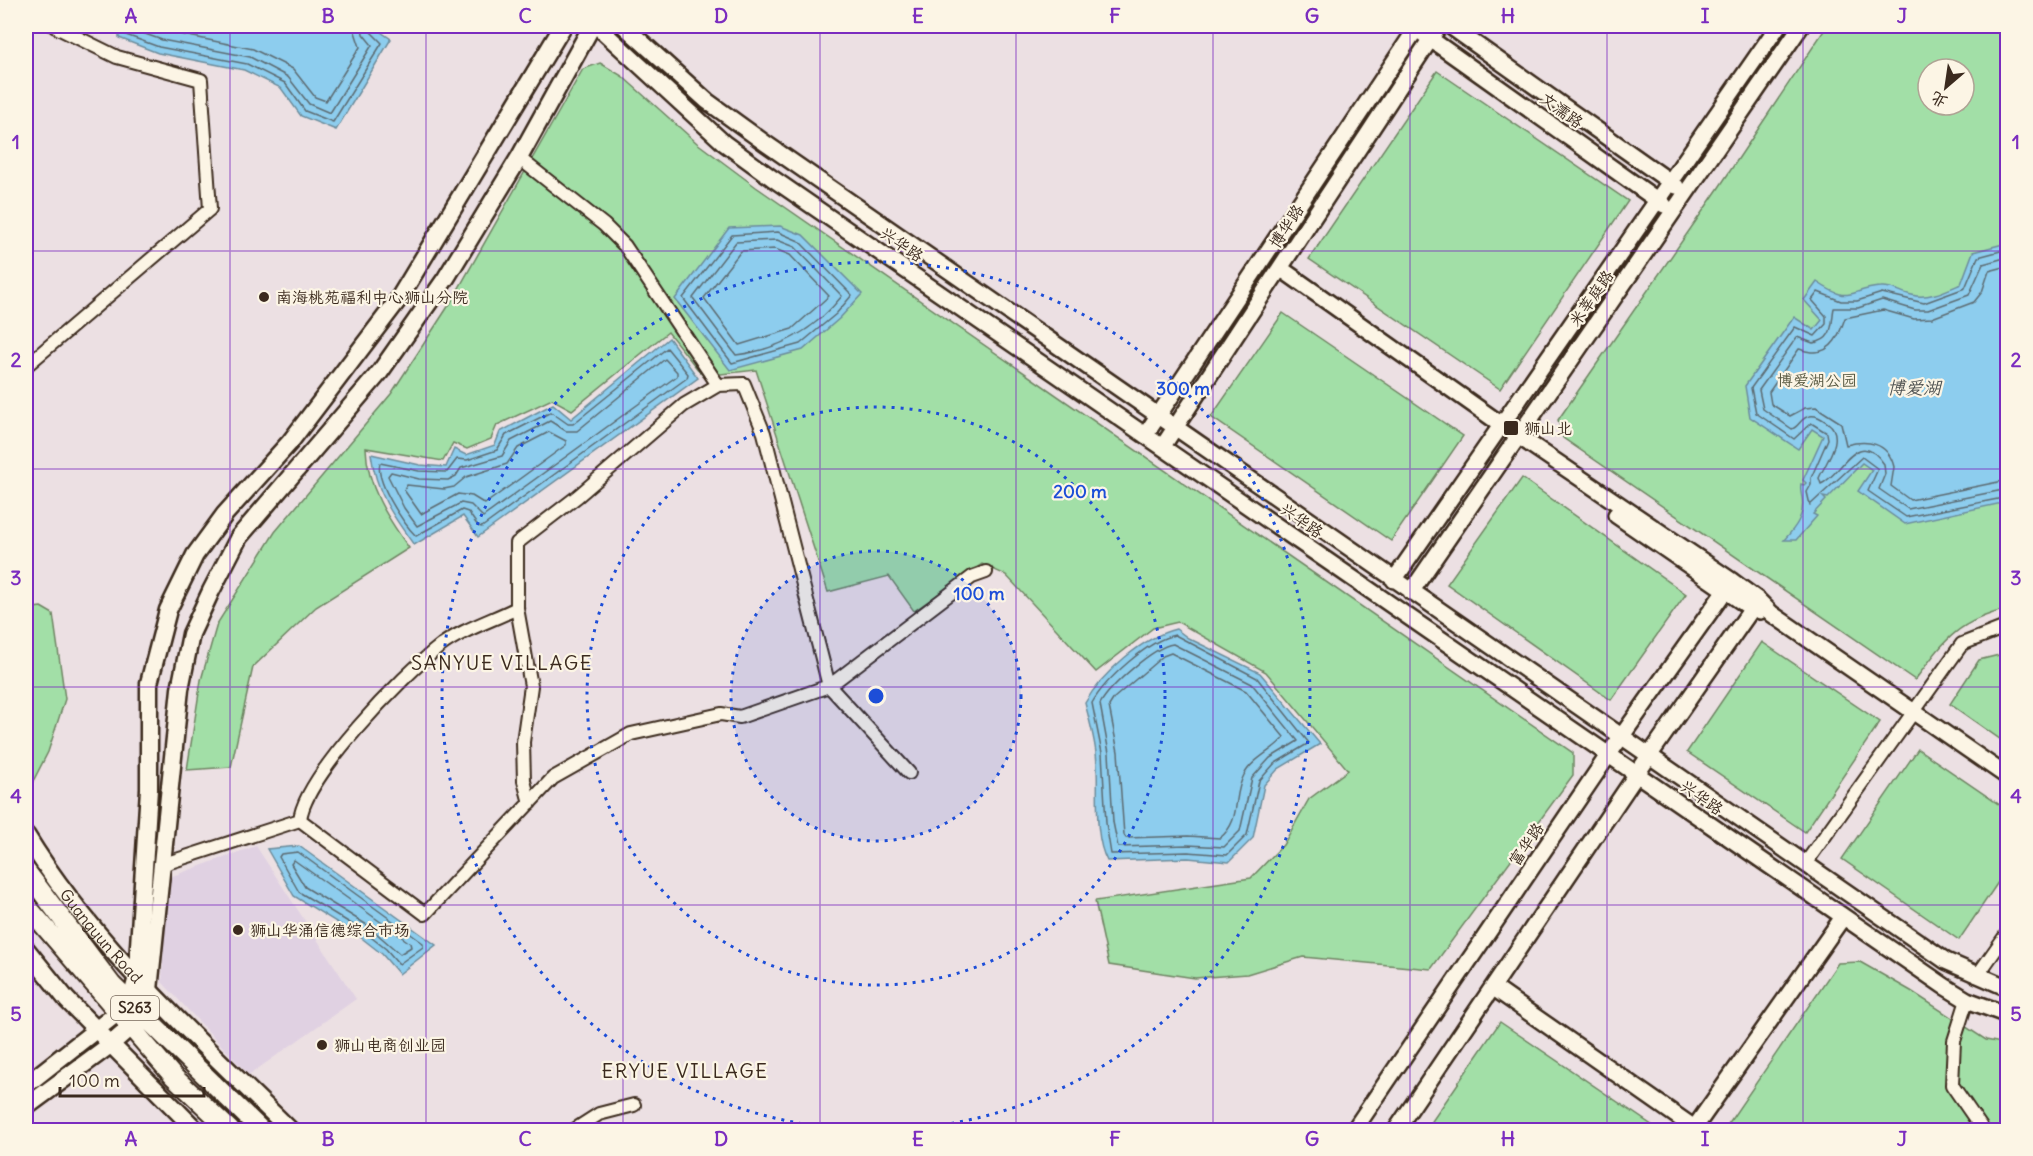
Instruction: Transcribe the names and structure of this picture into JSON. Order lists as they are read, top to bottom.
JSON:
{
  "streets": {
    "main road": ["Guangyun Road", "S263"],
    "street": [
      "文濡路",
      "博华路",
      "兴华路",
      "米莘庭路",
      "富华路"
    ]
  },
  "crossings": [
    ["文濡路", "博华路"],
    ["文濡路", "米莘庭路"],
    ["博华路", "兴华路"],
    ["兴华路", "米莘庭路"],
    ["兴华路", "富华路"]
  ],
  "districts": ["SANYUE VILLAGE", "ERYUE VILLAGE"],
  "water": ["博爱湖"],
  "parks": ["博爱湖公园"],
  "places": {
    "other": ["南海桃苑福利中心狮山分院", "狮山华涌信德综合市场", "狮山电商创业园"],
    "transit": ["狮山北"]
  },
  "scale_bar": "100 m",
  "north": "bottom left",
  "grid": {
    "columns": [
      "A",
      "B",
      "C",
      "D",
      "E",
      "F",
      "G",
      "H",
      "I",
      "J"
    ],
    "rows": [
      "1",
      "2",
      "3",
      "4",
      "5"
    ]
  },
  "rings": ["300 m", "200 m", "100 m"]
}
